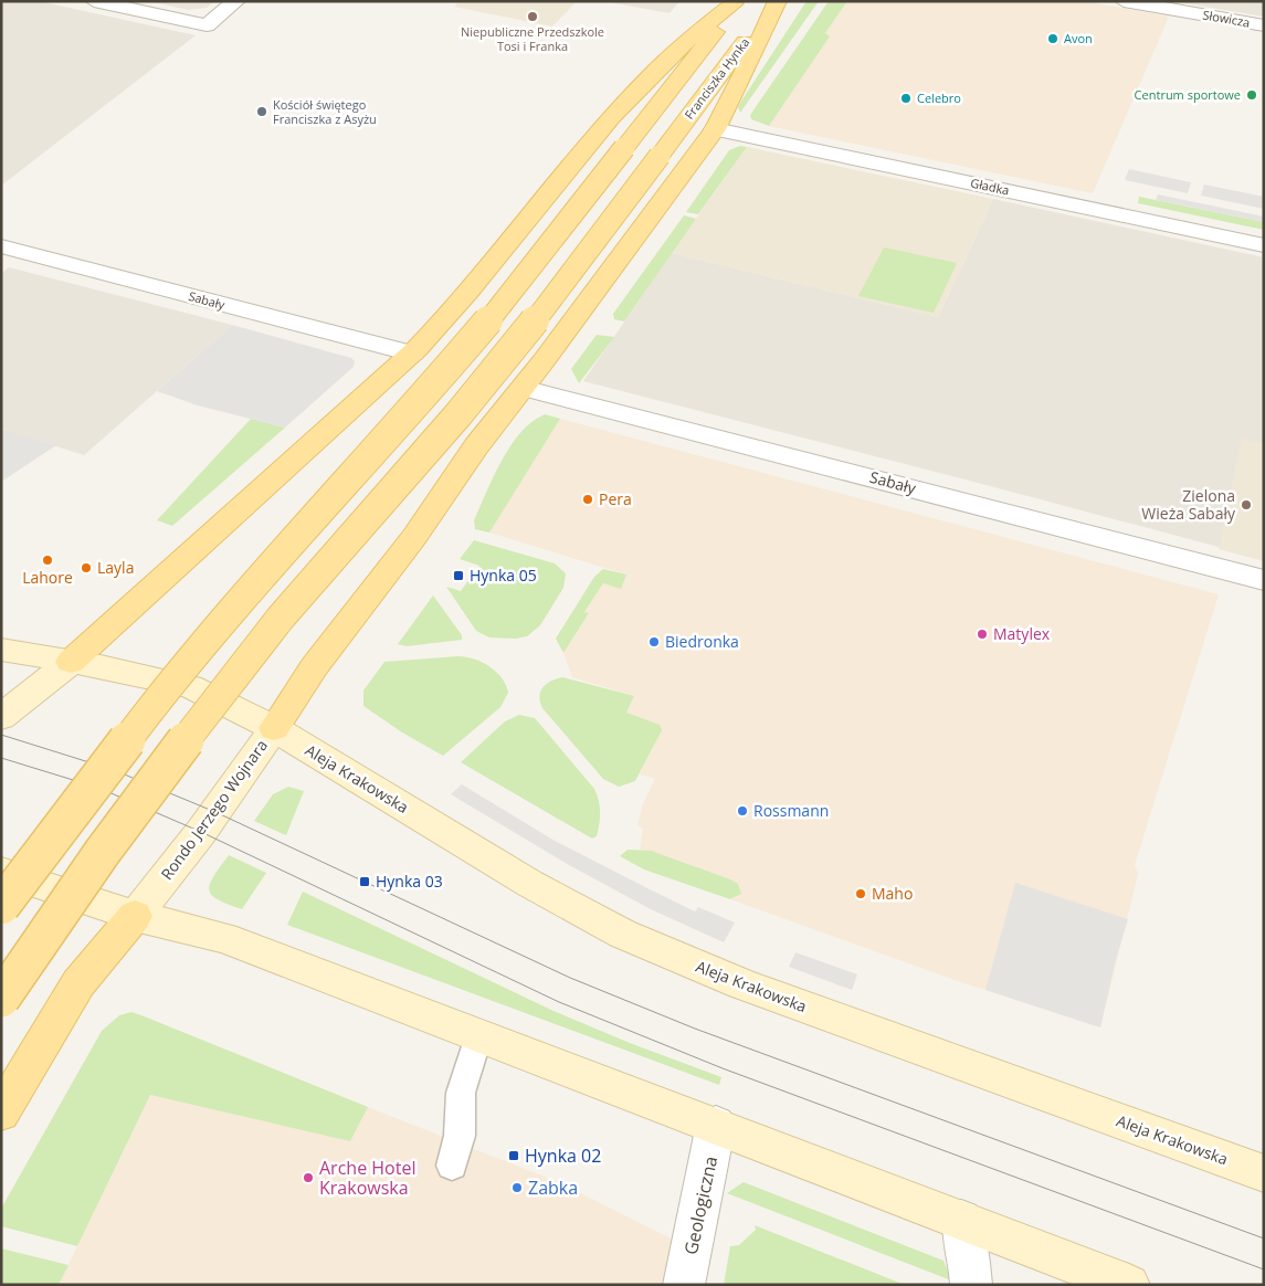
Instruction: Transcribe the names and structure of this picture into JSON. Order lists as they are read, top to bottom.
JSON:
{
  "streets": {
    "main road": ["Franciszka Hynka", "Aleja Krakowska", "Rondo Jerzego Wojnara"],
    "street": [
      "Słowicza",
      "Gładka",
      "Sabały",
      "Geologiczna"
    ]
  },
  "crossings": [
    ["Aleja Krakowska", "Rondo Jerzego Wojnara"]
  ],
  "places": {
    "other": [
      "Niepubliczne Przedszkole Tosi i Franka",
      "Avon",
      "Centrum sportowe",
      "Celebro",
      "Kościół świętego Franciszka z Asyżu",
      "Pera",
      "Zielona Wieża Sabały",
      "Lahore",
      "Layla",
      "Matylex",
      "Biedronka",
      "Rossmann",
      "Maho",
      "Arche Hotel Krakowska",
      "Zabka"
    ],
    "transit": ["Hynka 05", "Hynka 03", "Hynka 02"]
  }
}
